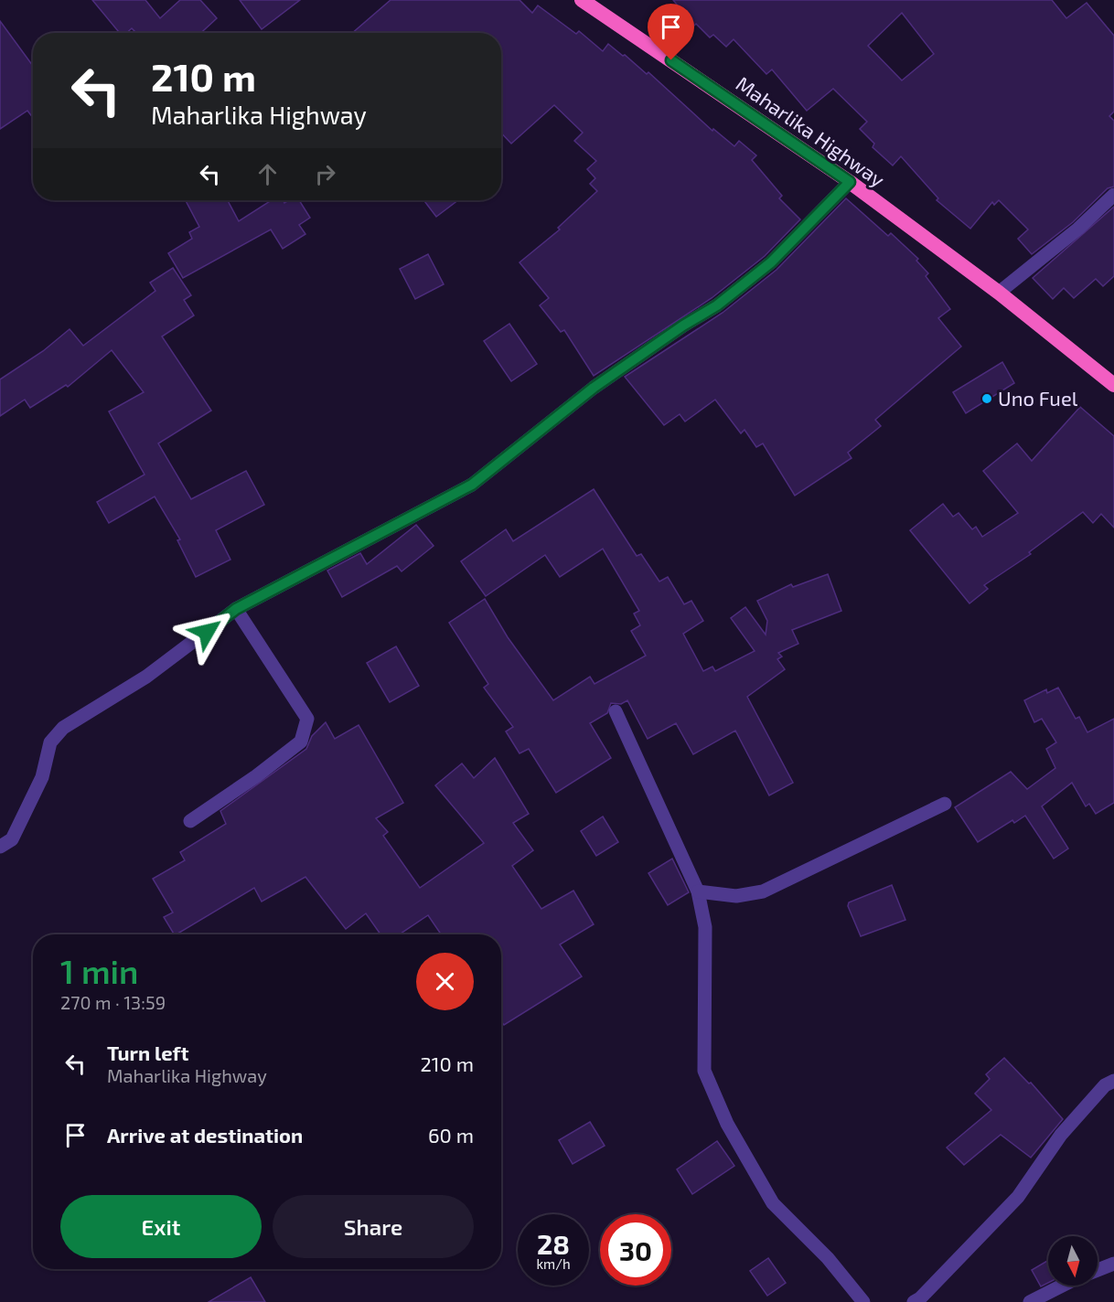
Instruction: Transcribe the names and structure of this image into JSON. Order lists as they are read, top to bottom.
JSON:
{
  "streets": {
    "highway": ["Maharlika Highway"]
  },
  "places": ["Uno Fuel"],
  "north": "bottom",
  "page": {
    "turn": ["210 m", "Maharlika Highway"],
    "heading": ["1 min", "270 m · 13:59"],
    "list": [
      {
        "name": "Turn left",
        "note": "Maharlika Highway",
        "value": "210 m"
      },
      {
        "name": "Arrive at destination",
        "value": "60 m"
      }
    ],
    "buttons": ["Exit", "Share"],
    "speed": "28 km/h",
    "limit": "30"
  }
}
